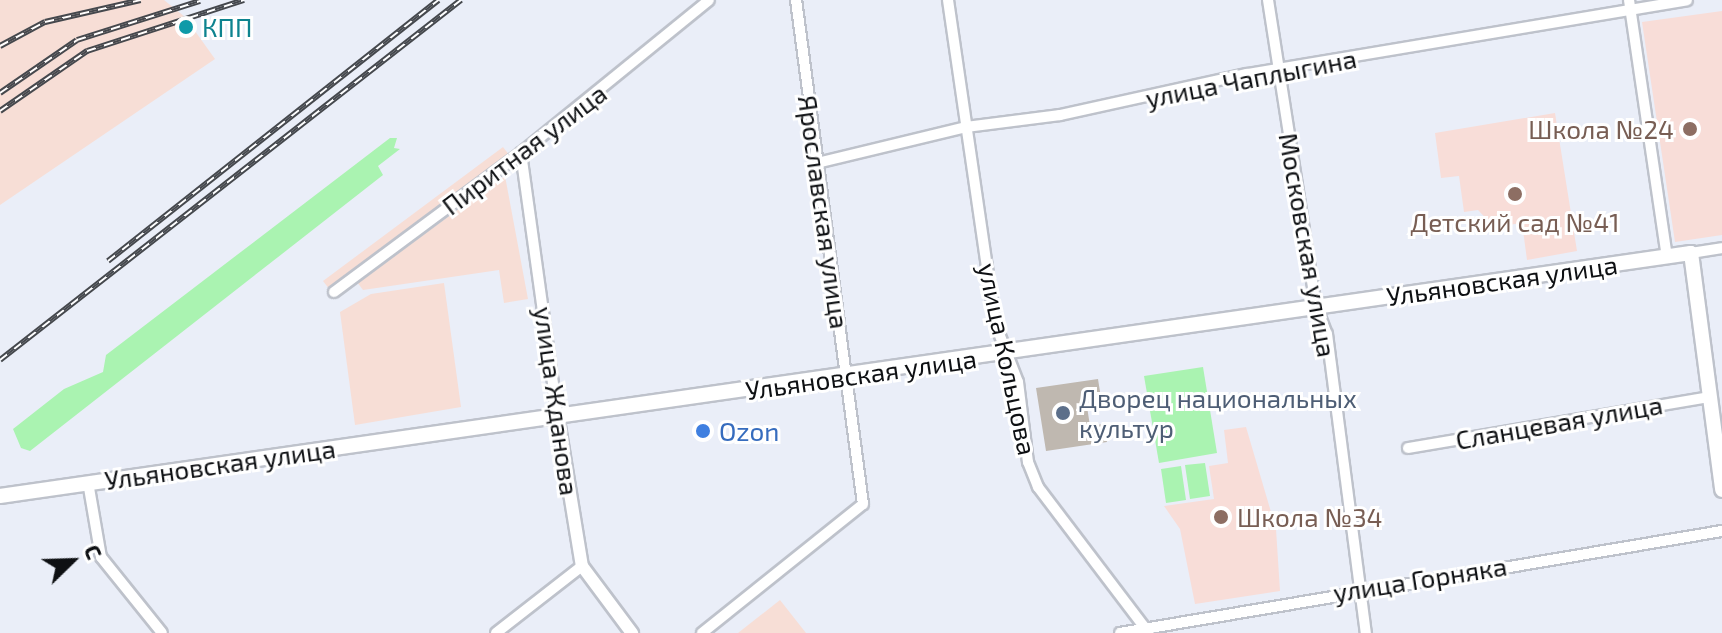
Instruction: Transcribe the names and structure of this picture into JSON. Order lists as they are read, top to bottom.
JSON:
{
  "streets": {
    "main road": ["Ульяновская улица"],
    "street": [
      "улица Чаплыгина",
      "Пиритная улица",
      "Ярославская улица",
      "Московская улица",
      "улица Кольцова",
      "улица Жданова",
      "Сланцевая улица",
      "улица Горняка"
    ]
  },
  "crossings": [
    ["улица Чаплыгина", "Ярославская улица"],
    ["улица Чаплыгина", "Московская улица"],
    ["улица Чаплыгина", "улица Кольцова"],
    ["Пиритная улица", "улица Жданова"],
    ["Ярославская улица", "Ульяновская улица"],
    ["Московская улица", "Ульяновская улица"],
    ["Московская улица", "улица Горняка"],
    ["Ульяновская улица", "улица Кольцова"],
    ["Ульяновская улица", "улица Жданова"],
    ["улица Кольцова", "улица Горняка"]
  ],
  "places": [
    "КПП",
    "Школа №24",
    "Детский сад №41",
    "Дворец национальных культур",
    "Ozon",
    "Школа №34"
  ],
  "north": "top right"
}
